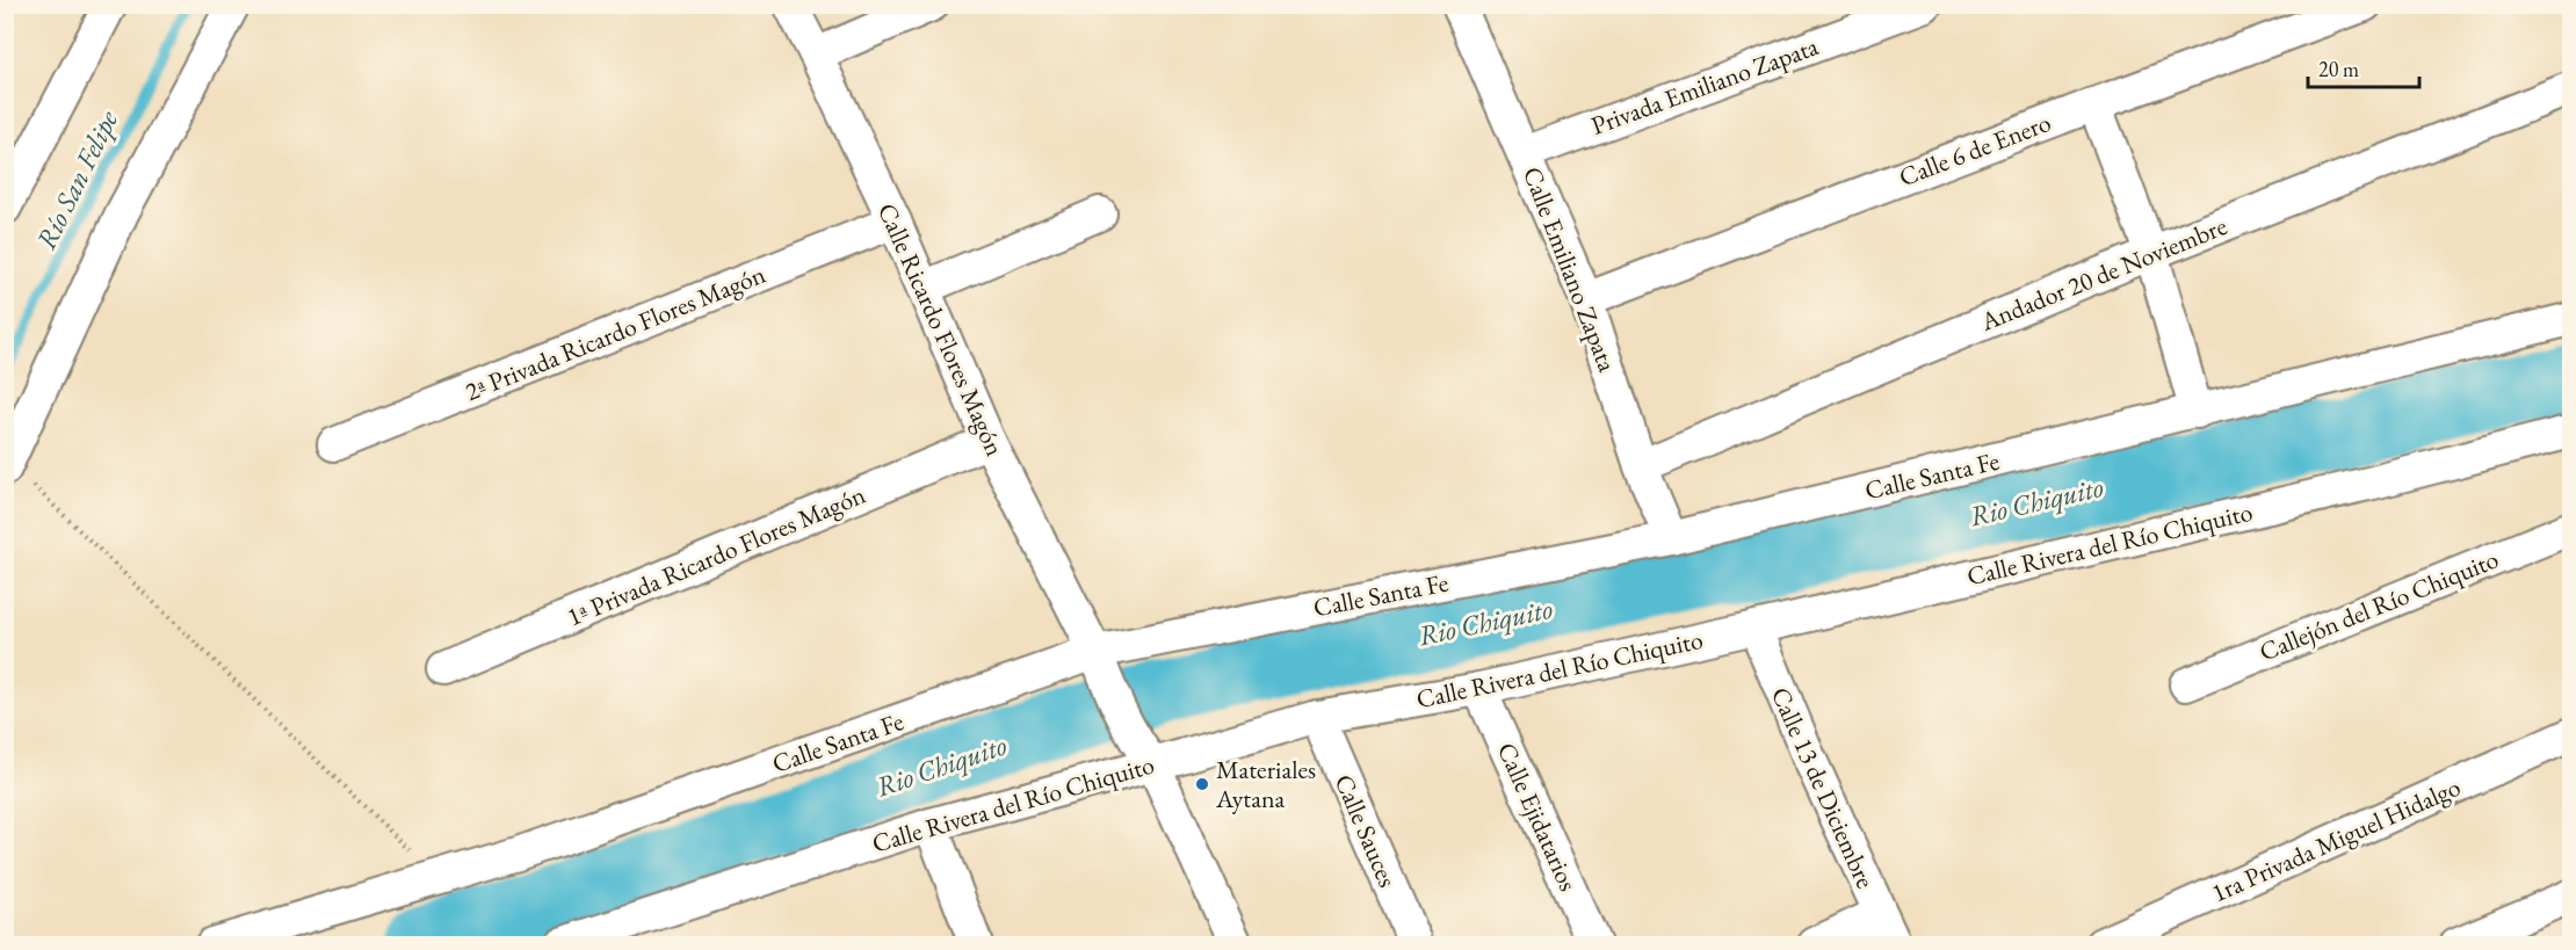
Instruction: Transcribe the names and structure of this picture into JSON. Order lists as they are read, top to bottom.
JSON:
{
  "streets": {
    "street": [
      "Privada Emiliano Zapata",
      "Calle 6 de Enero",
      "Calle Emiliano Zapata",
      "Andador 20 de Noviembre",
      "Calle Ricardo Flores Magón",
      "2ª Privada Ricardo Flores Magón",
      "Calle Santa Fe",
      "Calle Rivera del Río Chiquito",
      "1ª Privada Ricardo Flores Magón",
      "Callejón del Río Chiquito",
      "Calle 13 de Diciembre",
      "Calle Ejidatarios",
      "Calle Sauces",
      "1ra Privada Miguel Hidalgo"
    ]
  },
  "crossings": [
    ["Privada Emiliano Zapata", "Calle Emiliano Zapata"],
    ["Calle 6 de Enero", "Calle Emiliano Zapata"],
    ["Calle Emiliano Zapata", "Andador 20 de Noviembre"],
    ["Calle Emiliano Zapata", "Calle Santa Fe"],
    ["Calle Ricardo Flores Magón", "2ª Privada Ricardo Flores Magón"],
    ["Calle Ricardo Flores Magón", "Calle Santa Fe"],
    ["Calle Ricardo Flores Magón", "Calle Rivera del Río Chiquito"],
    ["Calle Ricardo Flores Magón", "1ª Privada Ricardo Flores Magón"],
    ["Calle Rivera del Río Chiquito", "Calle 13 de Diciembre"],
    ["Calle Rivera del Río Chiquito", "Calle Ejidatarios"],
    ["Calle Rivera del Río Chiquito", "Calle Sauces"]
  ],
  "water": ["Río San Felipe", "Rio Chiquito"],
  "places": ["Materiales Aytana"],
  "scale_bar": "20 m"
}
